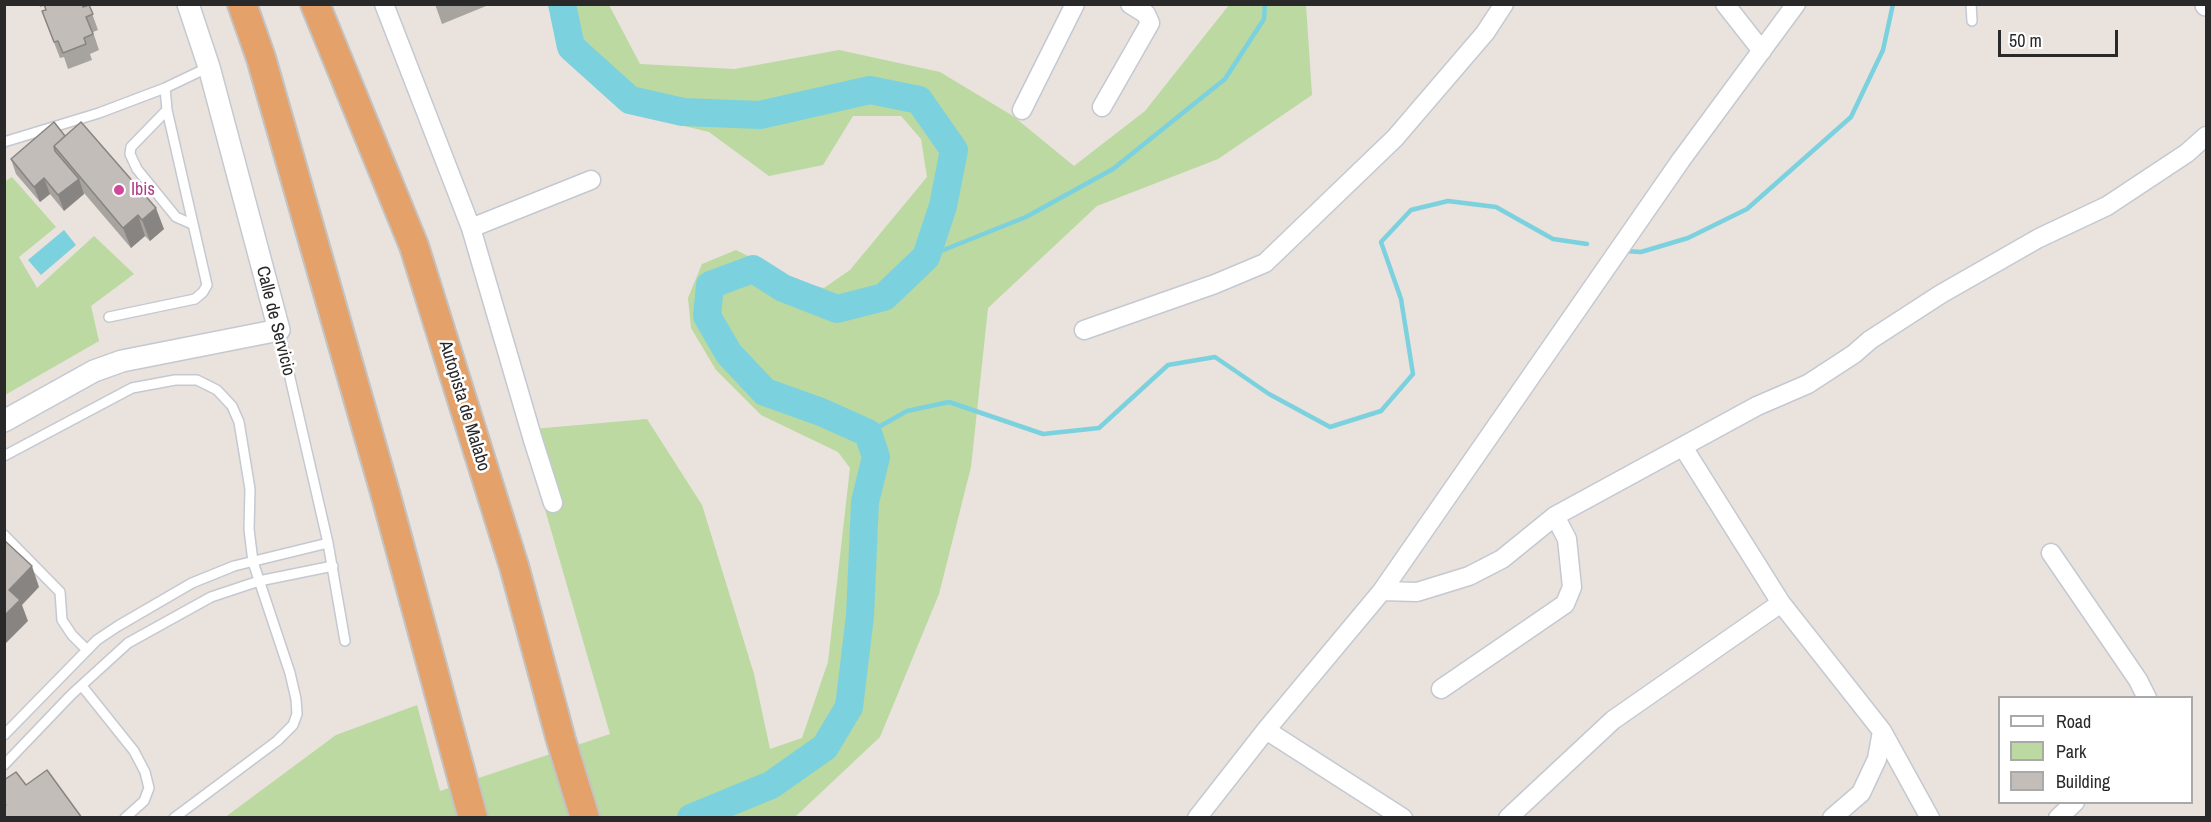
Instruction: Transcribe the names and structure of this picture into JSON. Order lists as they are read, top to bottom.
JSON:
{
  "streets": {
    "highway": ["Autopista de Malabo"],
    "street": ["Calle de Servicio"]
  },
  "places": ["Ibis"],
  "legend": ["Road", "Park", "Building"],
  "scale_bar": "50 m"
}
